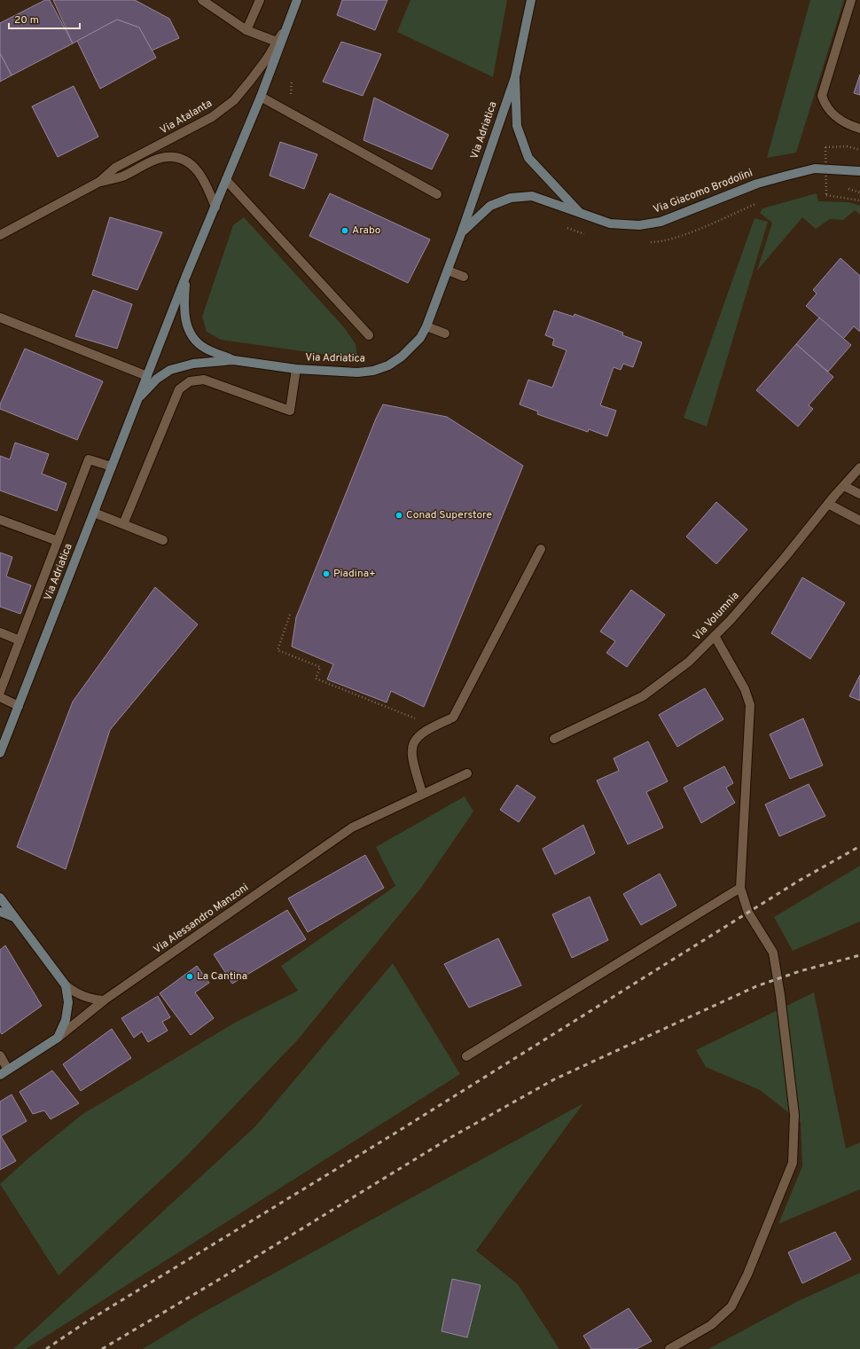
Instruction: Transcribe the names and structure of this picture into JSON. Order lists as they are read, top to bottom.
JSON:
{
  "streets": {
    "main road": ["Via Adriatica", "Via Giacomo Brodolini", "Via Alessandro Manzoni"],
    "street": ["Via Atalanta", "Via Volumnia"]
  },
  "crossings": [
    ["Via Atalanta", "Via Adriatica"],
    ["Via Adriatica", "Via Giacomo Brodolini"]
  ],
  "places": [
    "Arabo",
    "Conad Superstore",
    "Piadina+",
    "La Cantina"
  ],
  "scale_bar": "20 m"
}
